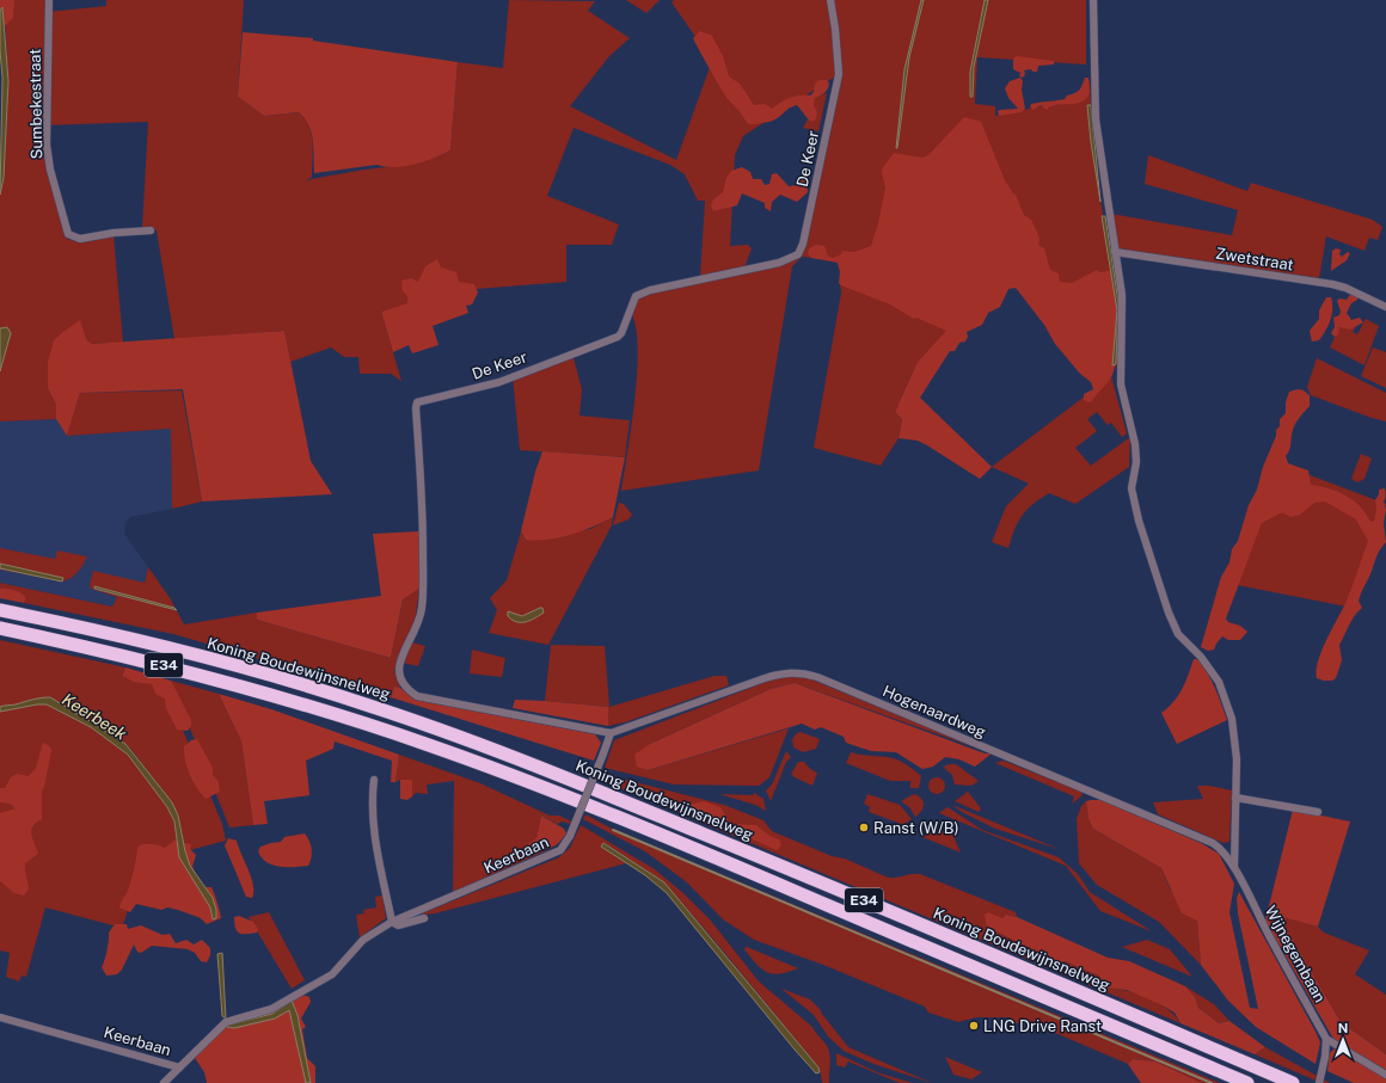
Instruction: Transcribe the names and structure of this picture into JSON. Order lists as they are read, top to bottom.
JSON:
{
  "streets": {
    "highway": ["E34", "Koning Boudewijnsnelweg"],
    "street": [
      "Sumbekestraat",
      "De Keer",
      "Zwetstraat",
      "Hogenaardweg",
      "Keerbaan",
      "Wijnegembaan"
    ]
  },
  "crossings": [
    ["De Keer", "Hogenaardweg"],
    ["De Keer", "Keerbaan"],
    ["Hogenaardweg", "Keerbaan"],
    ["Hogenaardweg", "Wijnegembaan"]
  ],
  "water": ["Keerbeek"],
  "places": ["Ranst (W/B)", "LNG Drive Ranst"],
  "north": "top"
}
